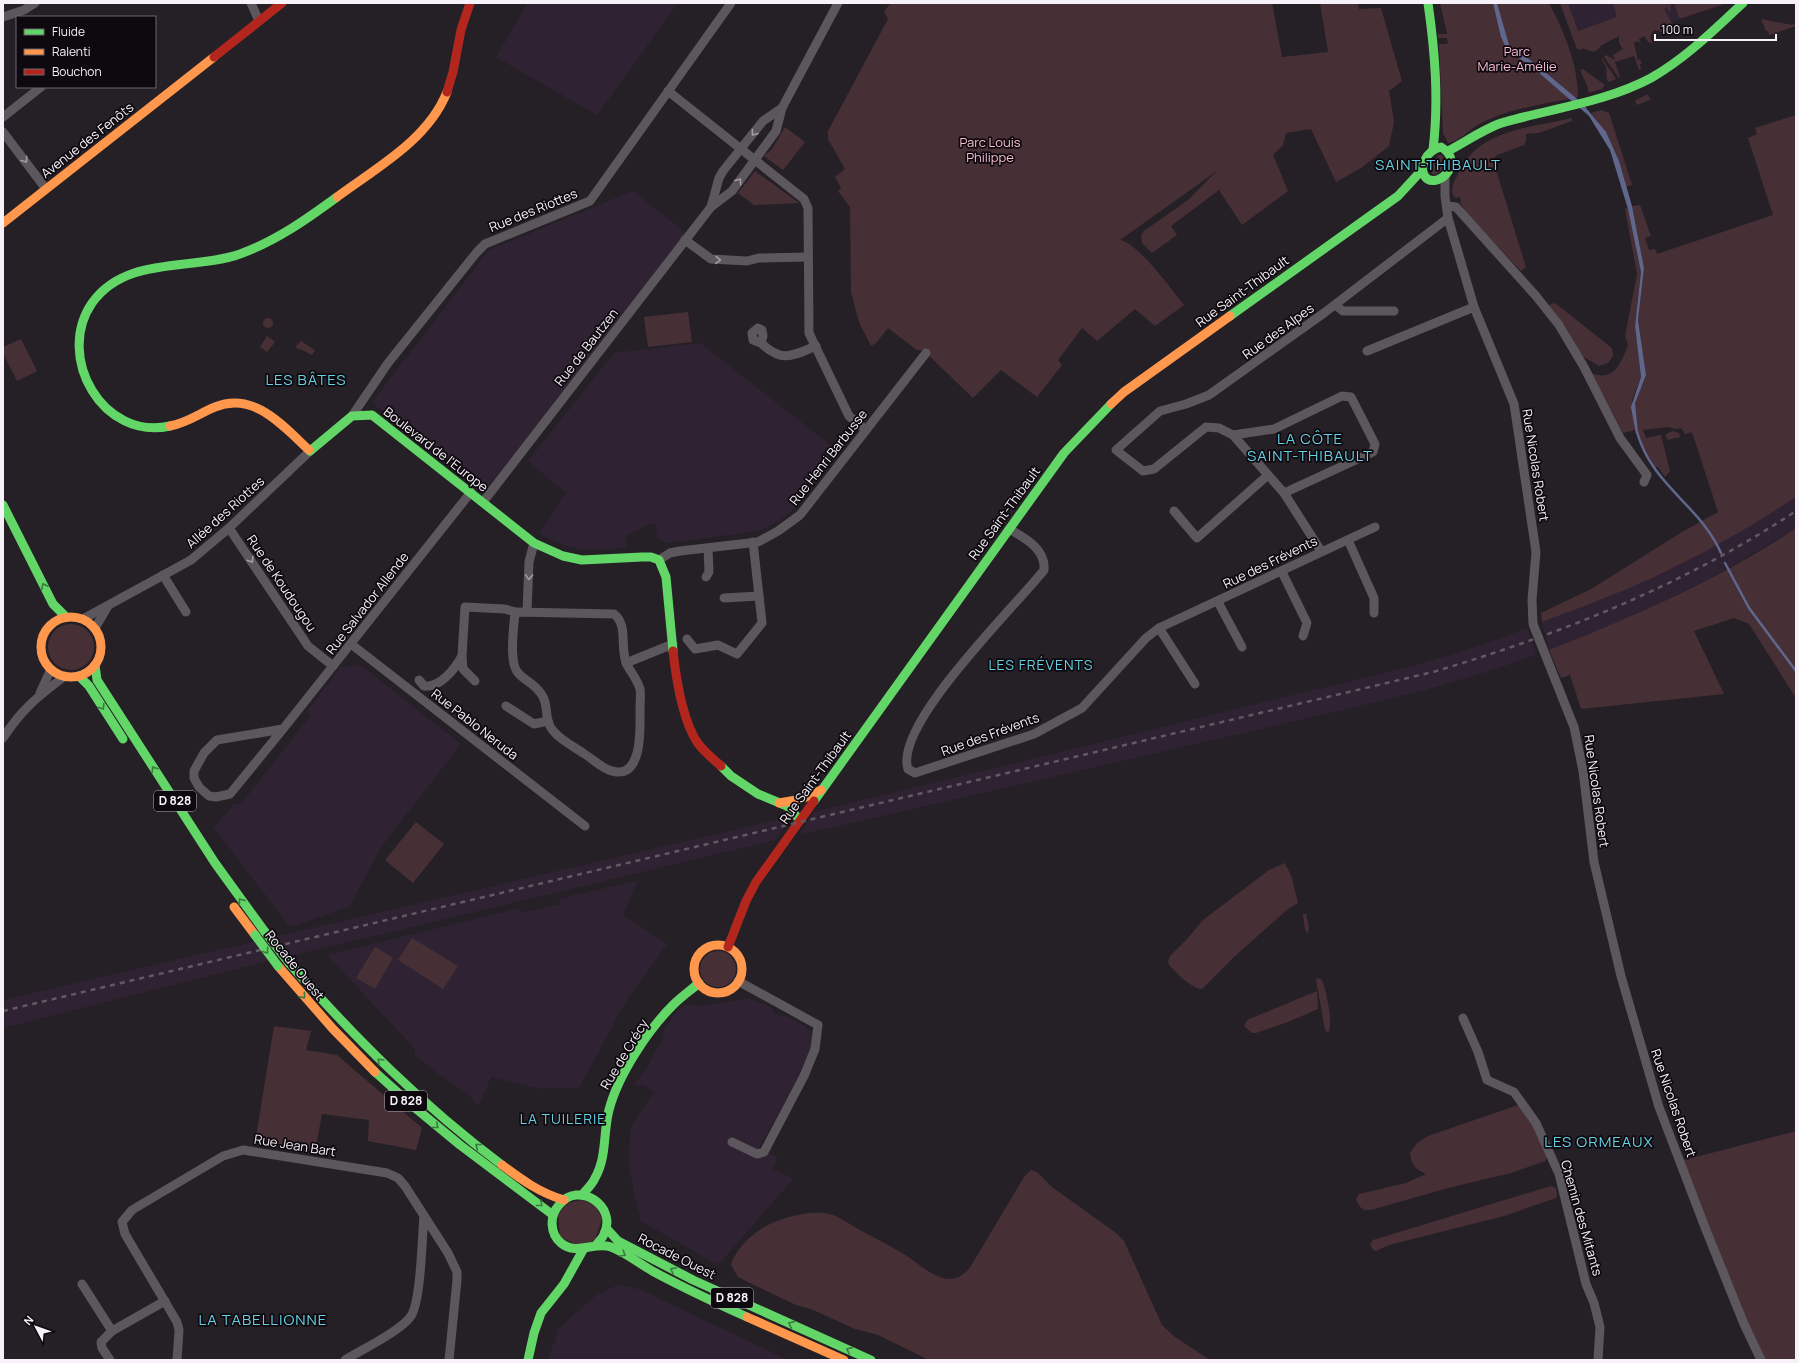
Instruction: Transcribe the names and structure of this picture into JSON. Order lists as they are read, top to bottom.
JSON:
{
  "streets": {
    "main road": [
      "Avenue des Fenôts",
      "Rue Saint-Thibault",
      "Boulevard de l'Europe",
      "D 828",
      "Rocade Ouest",
      "Rue de Crécy"
    ],
    "street": [
      "Rue des Riottes",
      "Rue des Alpes",
      "Rue de Bautzen",
      "Rue Henri Barbusse",
      "Rue Nicolas Robert",
      "Allée des Riottes",
      "Rue des Frévents",
      "Rue de Koudougou",
      "Rue Salvador Allende",
      "Rue Pablo Neruda",
      "Rue Jean Bart",
      "Chemin des Mitants"
    ]
  },
  "crossings": [
    ["Rue des Riottes", "Boulevard de l'Europe"],
    ["Rue Saint-Thibault", "Rue Nicolas Robert"],
    ["Rue Saint-Thibault", "Rue des Frévents"],
    ["Rue Saint-Thibault", "Rue de Crécy"],
    ["Rue des Alpes", "Rue Nicolas Robert"],
    ["Rue de Bautzen", "Boulevard de l'Europe"],
    ["Boulevard de l'Europe", "Rue Henri Barbusse"],
    ["Boulevard de l'Europe", "Rue Salvador Allende"],
    ["Allée des Riottes", "Rue de Koudougou"],
    ["Allée des Riottes", "Rocade Ouest"],
    ["Rue de Koudougou", "Rue Salvador Allende"],
    ["Rue Salvador Allende", "Rue Pablo Neruda"],
    ["Rocade Ouest", "Rue de Crécy"]
  ],
  "one_way": ["Rue de Koudougou"],
  "districts": [
    "SAINT-THIBAULT",
    "LES BÂTES",
    "LA CÔTE SAINT-THIBAULT",
    "LES FRÉVENTS",
    "LA TUILERIE",
    "LES ORMEAUX",
    "LA TABELLIONNE"
  ],
  "parks": ["Parc Marie-Amélie", "Parc Louis Philippe"],
  "legend": ["Fluide", "Ralenti", "Bouchon"],
  "scale_bar": "100 m",
  "north": "top left"
}
